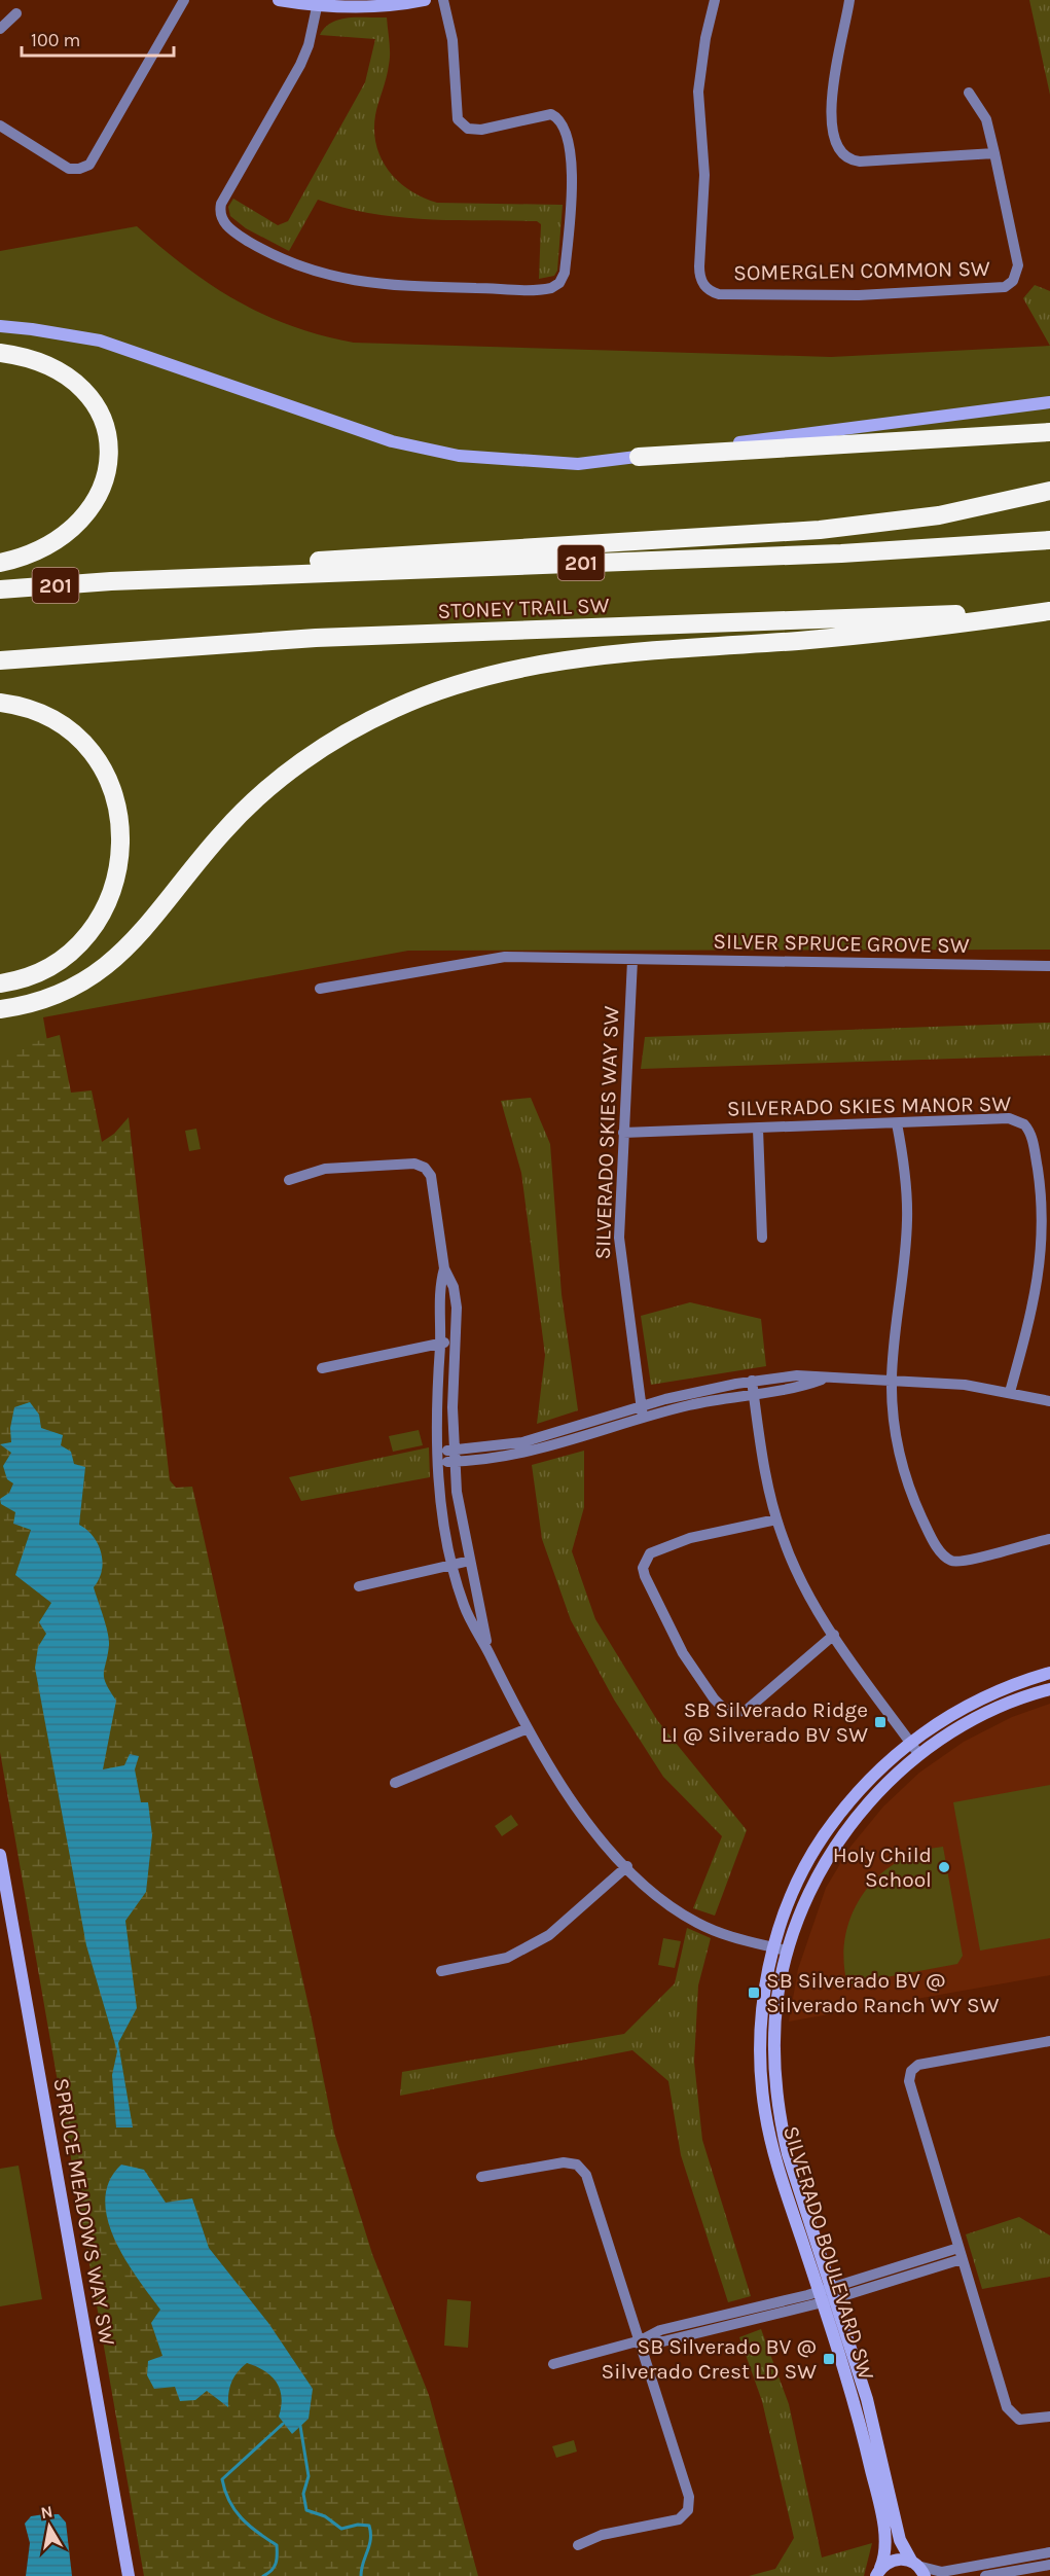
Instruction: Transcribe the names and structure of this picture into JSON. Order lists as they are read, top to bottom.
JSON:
{
  "streets": {
    "highway": ["201", "STONEY TRAIL SW"],
    "street": [
      "SOMERGLEN COMMON SW",
      "SILVER SPRUCE GROVE SW",
      "SILVERADO SKIES MANOR SW",
      "SILVERADO SKIES WAY SW",
      "SPRUCE MEADOWS WAY SW",
      "SILVERADO BOULEVARD SW"
    ]
  },
  "crossings": [
    ["SILVER SPRUCE GROVE SW", "SILVERADO SKIES WAY SW"],
    ["SILVERADO SKIES MANOR SW", "SILVERADO SKIES WAY SW"]
  ],
  "places": {
    "transit": ["SB Silverado Ridge LI @ Silverado BV SW", "SB Silverado BV @ Silverado Ranch WY SW", "SB Silverado BV @ Silverado Crest LD SW"],
    "other": ["Holy Child School"]
  },
  "scale_bar": "100 m",
  "north": "top"
}
